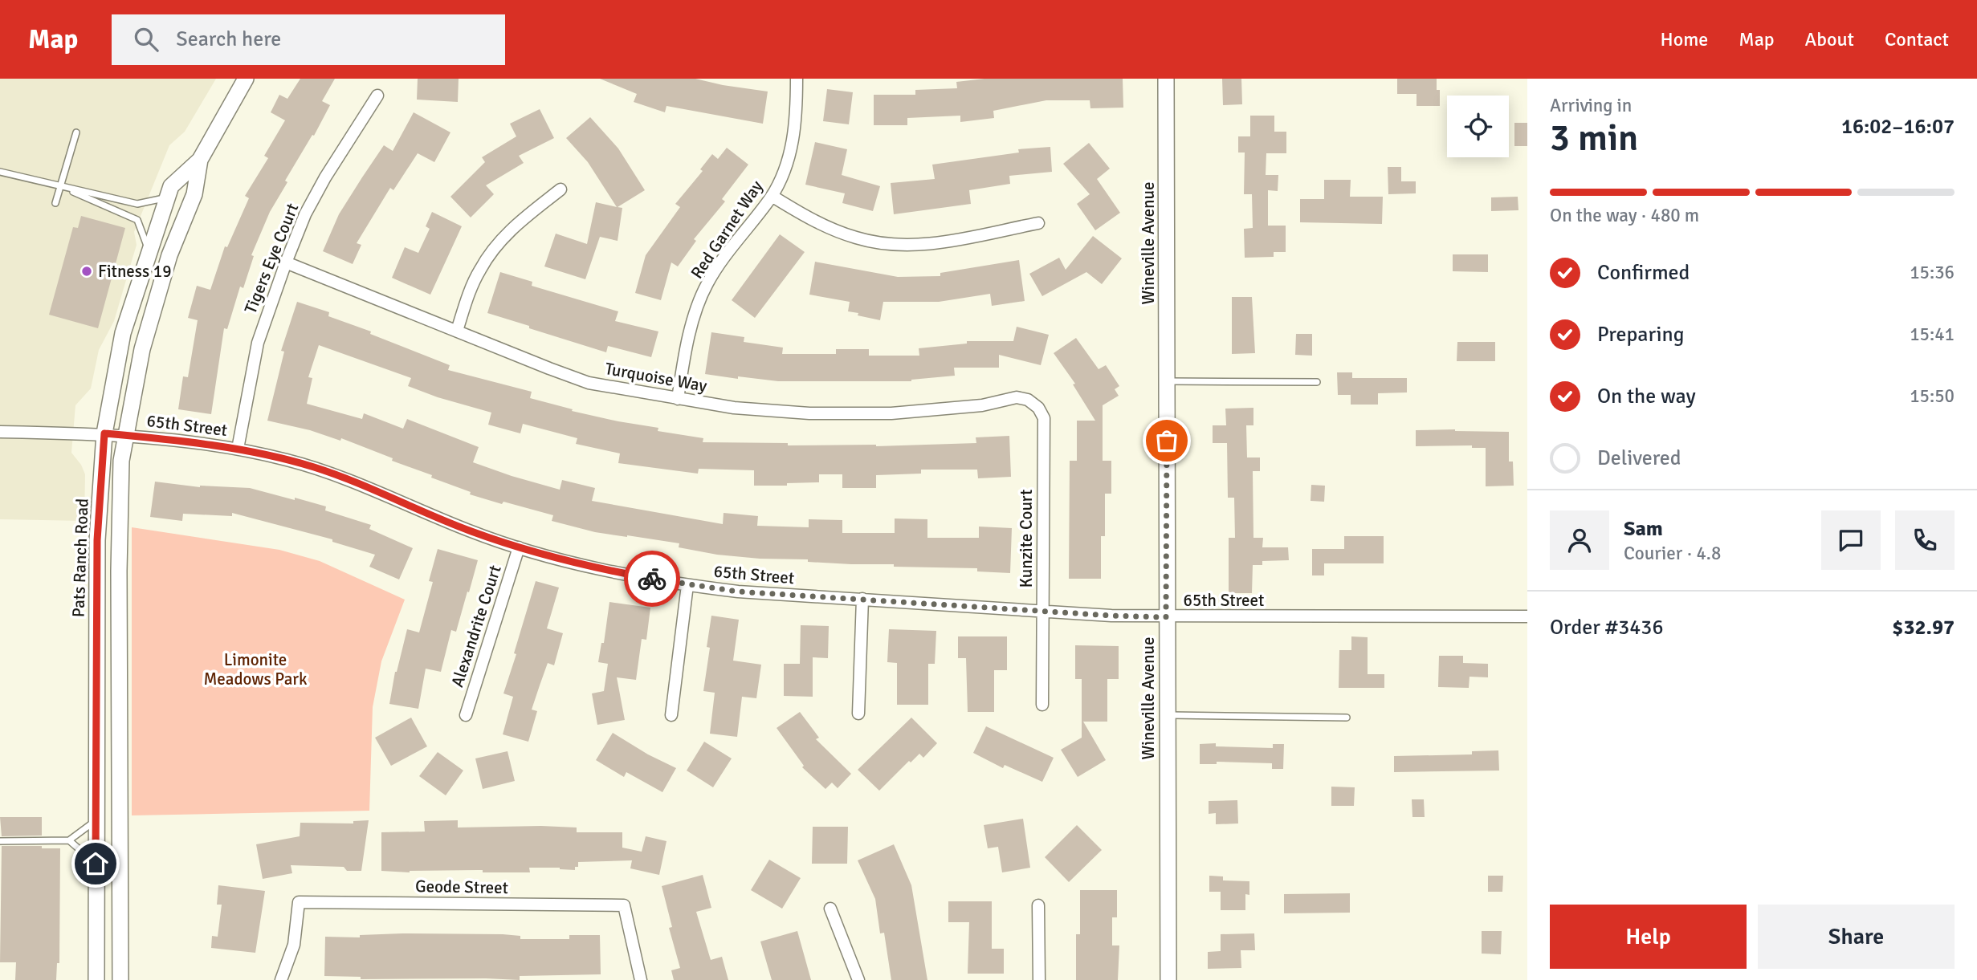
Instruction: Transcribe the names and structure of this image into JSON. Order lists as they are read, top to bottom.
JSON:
{
  "streets": {
    "street": [
      "Red Garnet Way",
      "Wineville Avenue",
      "Tigers Eye Court",
      "Turquoise Way",
      "65th Street",
      "Kunzite Court",
      "Pats Ranch Road",
      "Alexandrite Court",
      "Geode Street"
    ]
  },
  "crossings": [
    ["Red Garnet Way", "Turquoise Way"],
    ["Wineville Avenue", "65th Street"],
    ["Tigers Eye Court", "Turquoise Way"],
    ["Tigers Eye Court", "65th Street"],
    ["Turquoise Way", "Kunzite Court"],
    ["65th Street", "Kunzite Court"],
    ["65th Street", "Pats Ranch Road"],
    ["65th Street", "Alexandrite Court"]
  ],
  "parks": ["Limonite Meadows Park"],
  "places": ["Fitness 19"],
  "page": {
    "header": "Map",
    "search": "Search here",
    "nav": [
      "Home",
      "Map",
      "About",
      "Contact"
    ],
    "heading": ["3 min", "Arriving in", "16:02–16:07"],
    "panel": [
      "Sam",
      "Courier · 4.8",
      "Order #3436",
      "$32.97"
    ],
    "bar": "On the way · 480 m",
    "list": [
      ["Confirmed", "15:36"],
      ["Preparing", "15:41"],
      ["On the way", "15:50"],
      "Delivered"
    ],
    "buttons": ["Help", "Share"]
  }
}
